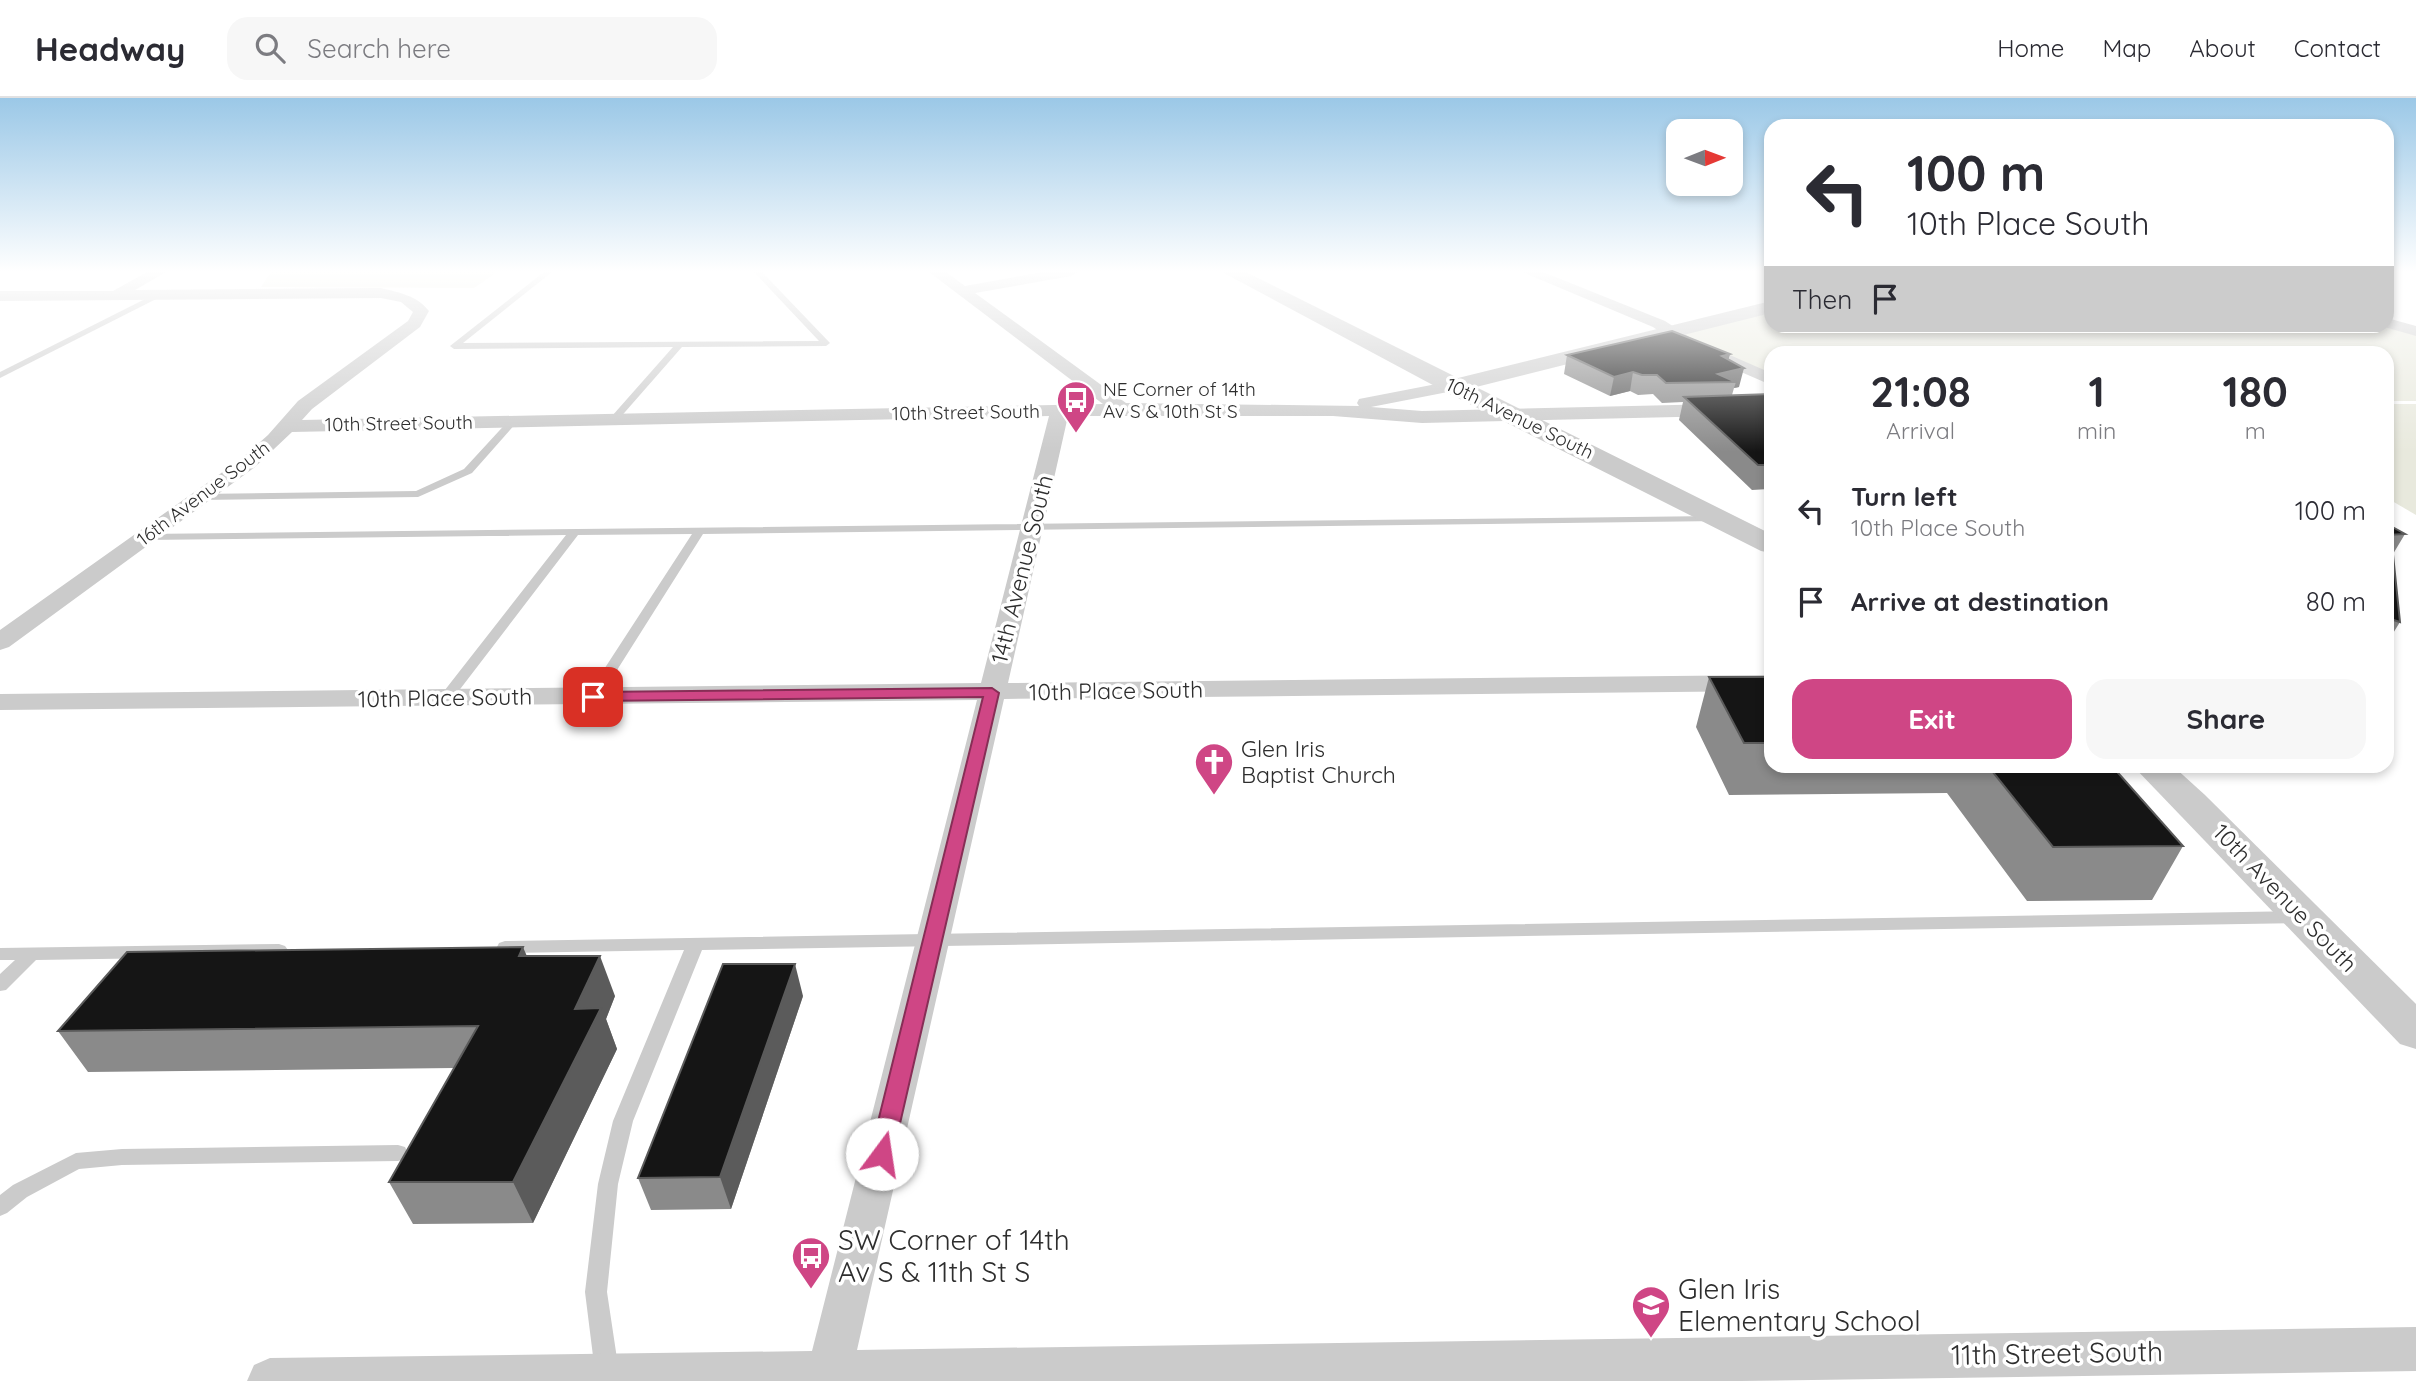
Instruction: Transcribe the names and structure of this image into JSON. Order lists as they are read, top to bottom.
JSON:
{
  "streets": {
    "street": [
      "10th Street South",
      "10th Avenue South",
      "16th Avenue South",
      "14th Avenue South",
      "10th Place South",
      "11th Street South"
    ]
  },
  "crossings": [
    ["10th Street South", "10th Avenue South"],
    ["10th Street South", "16th Avenue South"],
    ["10th Street South", "14th Avenue South"],
    ["14th Avenue South", "10th Place South"],
    ["14th Avenue South", "11th Street South"]
  ],
  "places": {
    "bus stop": ["NE Corner of 14th Av S & 10th St S", "SW Corner of 14th Av S & 11th St S"],
    "church": ["Glen Iris Baptist Church"],
    "school or university": ["Glen Iris Elementary School"]
  },
  "north": "right",
  "page": {
    "header": "Headway",
    "search": "Search here",
    "nav": [
      "Home",
      "Map",
      "About",
      "Contact"
    ],
    "turn": ["100 m", "10th Place South"],
    "then": "Then",
    "eta": [
      "21:08",
      "Arrival",
      "1",
      "min",
      "180",
      "m"
    ],
    "list": [
      {
        "name": "Turn left",
        "note": "10th Place South",
        "value": "100 m"
      },
      {
        "name": "Arrive at destination",
        "value": "80 m"
      }
    ],
    "buttons": ["Exit", "Share"]
  }
}
